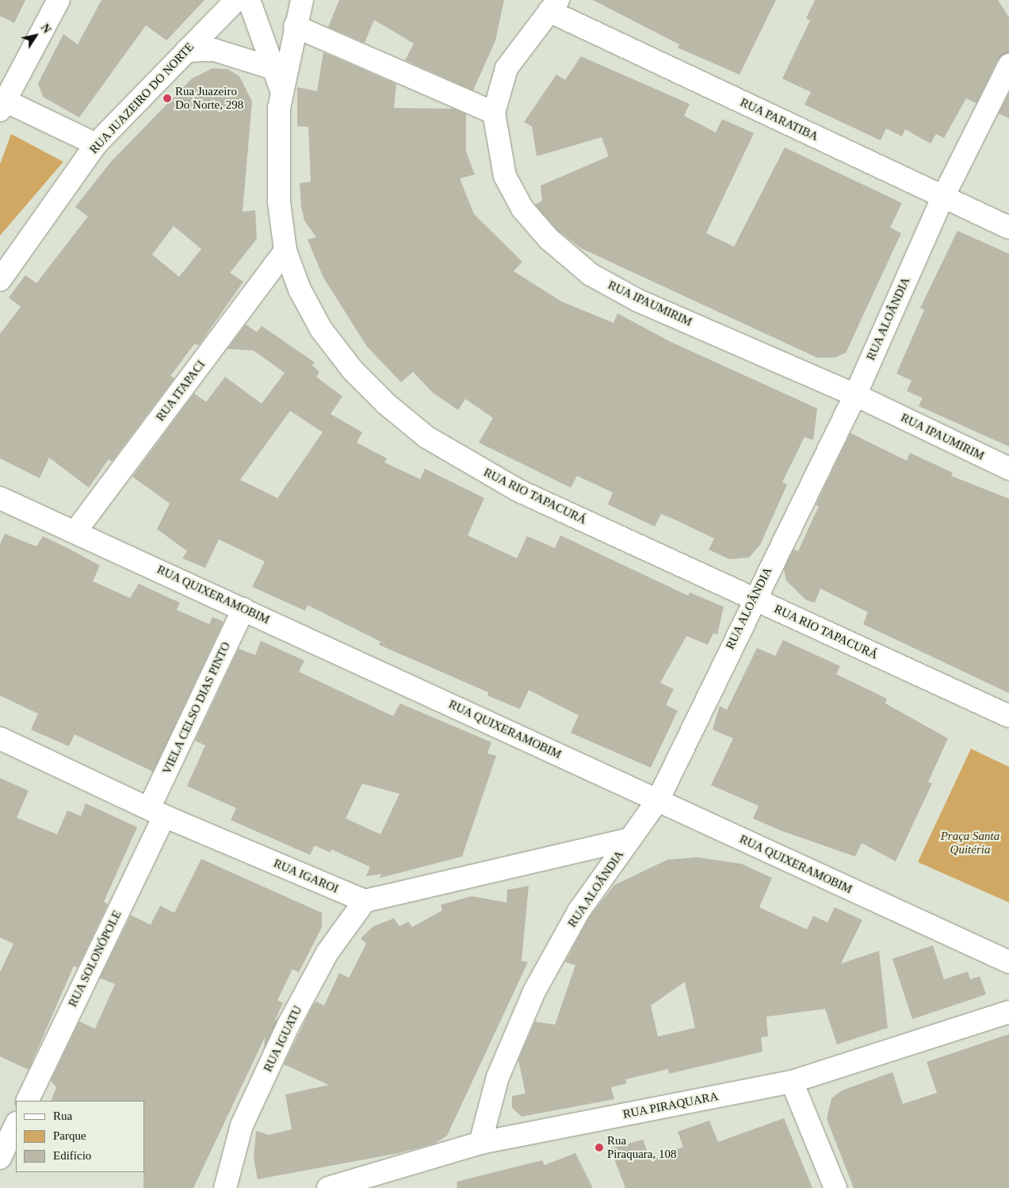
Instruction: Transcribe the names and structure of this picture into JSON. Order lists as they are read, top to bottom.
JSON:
{
  "streets": {
    "street": [
      "RUA JUAZEIRO DO NORTE",
      "RUA PARATIBA",
      "RUA IPAUMIRIM",
      "RUA ALOÂNDIA",
      "RUA ITAPACI",
      "RUA RIO TAPACURÁ",
      "RUA QUIXERAMOBIM",
      "VIELA CELSO DIAS PINTO",
      "RUA IGAROI",
      "RUA SOLONÓPOLE",
      "RUA IGUATU",
      "RUA PIRAQUARA"
    ]
  },
  "crossings": [
    ["RUA PARATIBA", "RUA IPAUMIRIM"],
    ["RUA PARATIBA", "RUA ALOÂNDIA"],
    ["RUA IPAUMIRIM", "RUA ALOÂNDIA"],
    ["RUA ALOÂNDIA", "RUA RIO TAPACURÁ"],
    ["RUA ALOÂNDIA", "RUA QUIXERAMOBIM"],
    ["RUA ALOÂNDIA", "RUA PIRAQUARA"],
    ["RUA ITAPACI", "RUA RIO TAPACURÁ"],
    ["RUA ITAPACI", "RUA QUIXERAMOBIM"],
    ["RUA QUIXERAMOBIM", "VIELA CELSO DIAS PINTO"],
    ["VIELA CELSO DIAS PINTO", "RUA IGAROI"],
    ["VIELA CELSO DIAS PINTO", "RUA SOLONÓPOLE"],
    ["RUA IGAROI", "RUA SOLONÓPOLE"],
    ["RUA IGAROI", "RUA IGUATU"]
  ],
  "parks": ["Praça Santa Quitéria"],
  "places": ["Rua Juazeiro Do Norte, 298", "Rua Piraquara, 108"],
  "legend": ["Rua", "Parque", "Edifício"],
  "north": "top right"
}
